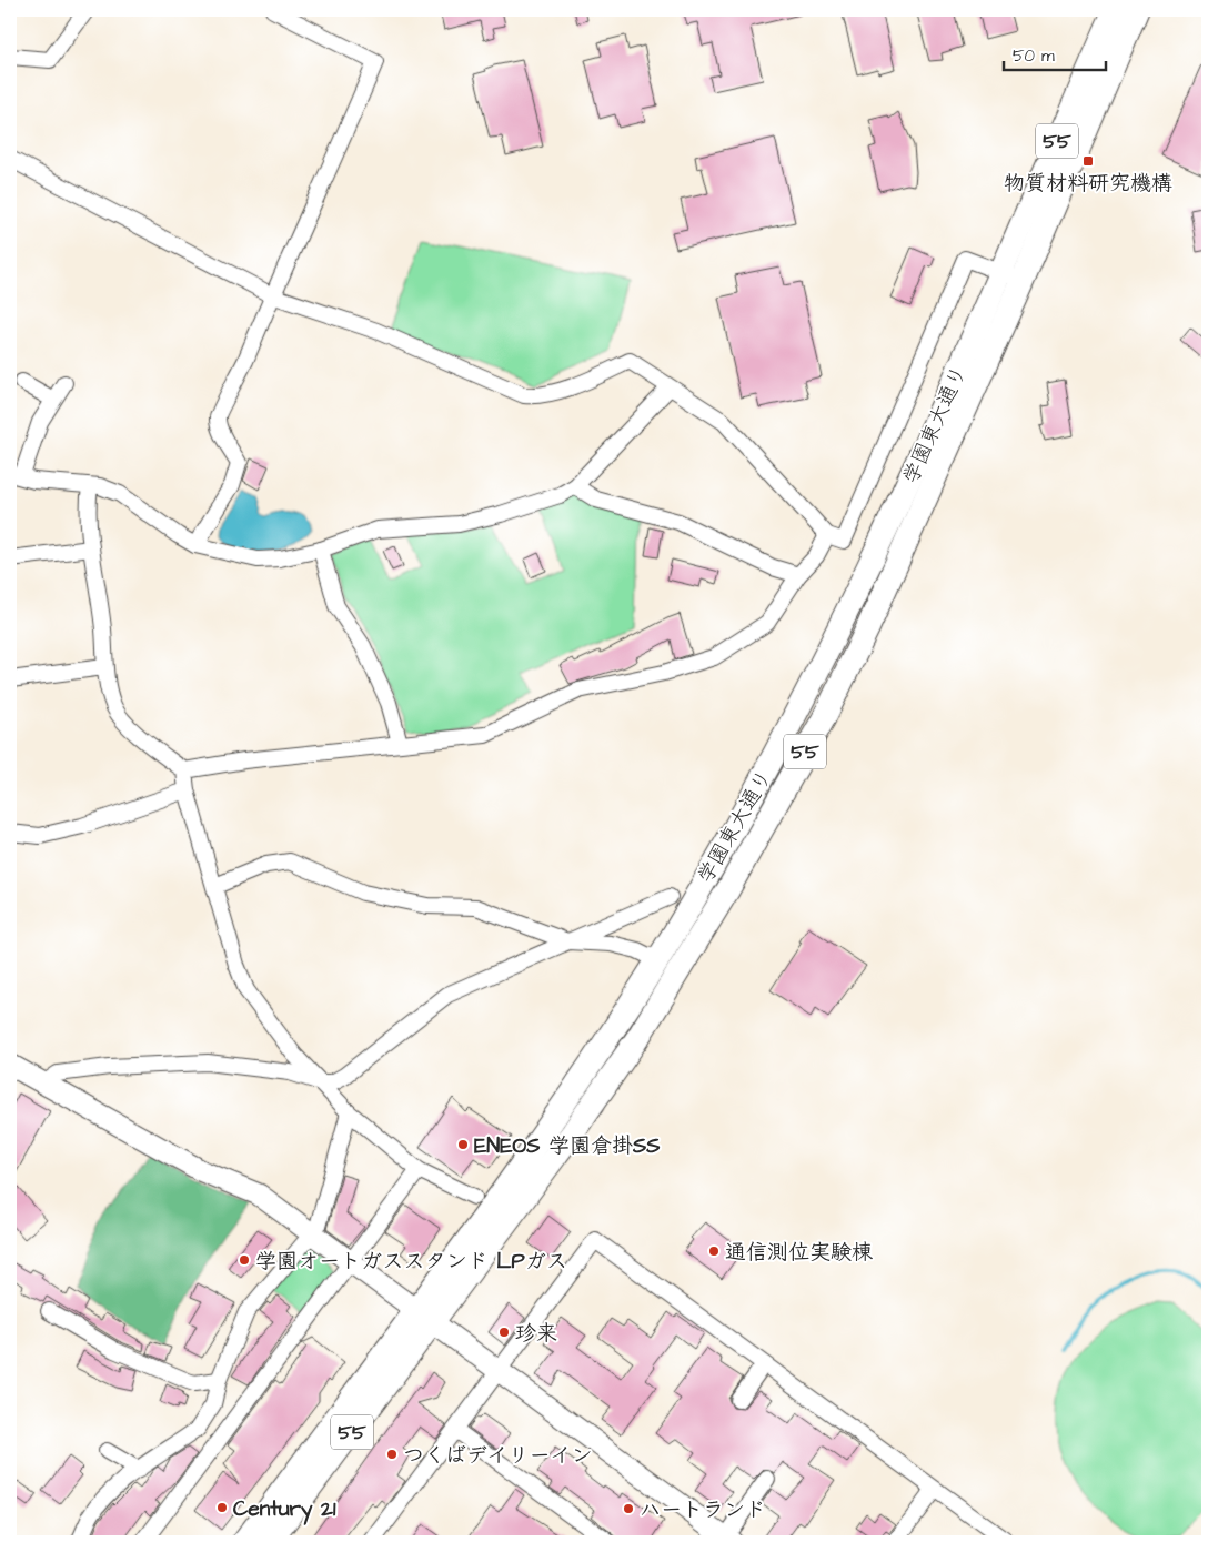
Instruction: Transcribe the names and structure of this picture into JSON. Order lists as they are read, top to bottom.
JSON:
{
  "streets": {
    "main road": ["55", "学園東大通り"]
  },
  "places": {
    "transit": ["物質材料研究機構"],
    "other": [
      "ENEOS 学園倉掛SS",
      "通信測位実験棟",
      "学園オートガススタンド LPガス",
      "珍来",
      "つくばデイリーイン",
      "Century 21",
      "ハートランド"
    ]
  },
  "scale_bar": "50 m"
}
